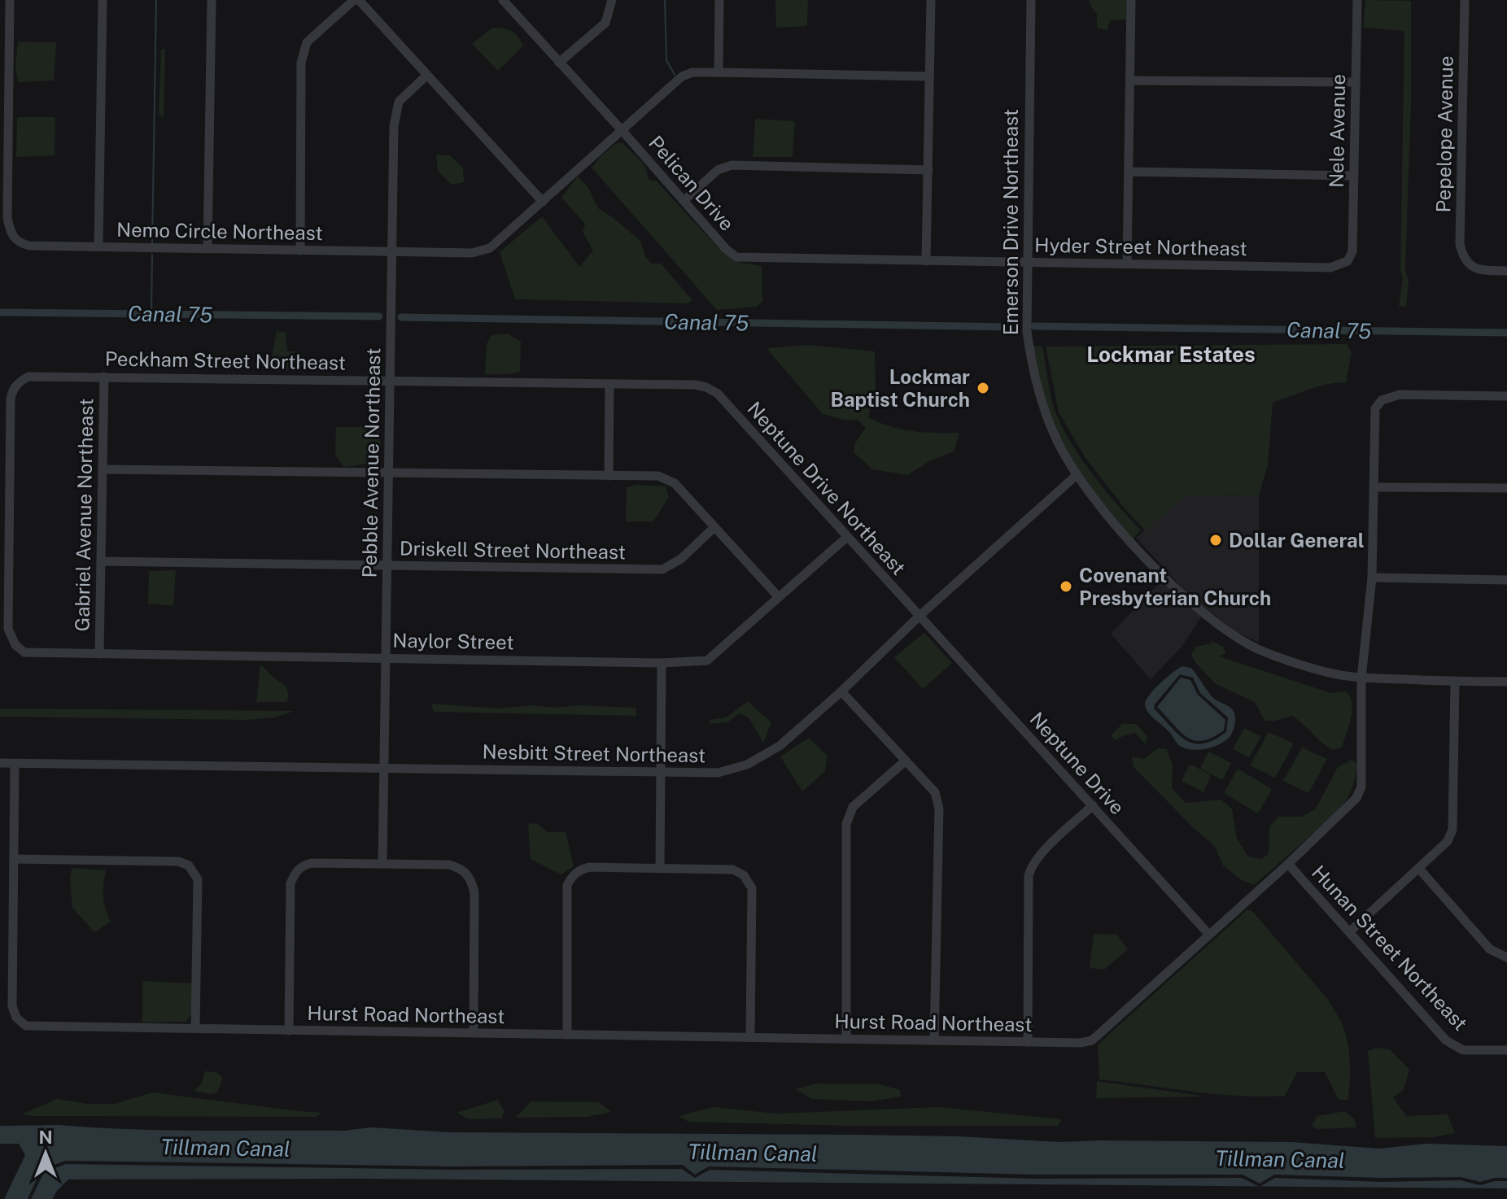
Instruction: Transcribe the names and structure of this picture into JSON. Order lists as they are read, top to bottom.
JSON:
{
  "streets": {
    "street": [
      "Nele Avenue",
      "Pepelope Avenue",
      "Pelican Drive",
      "Emerson Drive Northeast",
      "Nemo Circle Northeast",
      "Hyder Street Northeast",
      "Peckham Street Northeast",
      "Pebble Avenue Northeast",
      "Neptune Drive Northeast",
      "Gabriel Avenue Northeast",
      "Driskell Street Northeast",
      "Naylor Street",
      "Nesbitt Street Northeast",
      "Neptune Drive",
      "Hunan Street Northeast",
      "Hurst Road Northeast"
    ]
  },
  "crossings": [
    ["Nele Avenue", "Hyder Street Northeast"],
    ["Pelican Drive", "Nemo Circle Northeast"],
    ["Pelican Drive", "Hyder Street Northeast"],
    ["Emerson Drive Northeast", "Hyder Street Northeast"],
    ["Emerson Drive Northeast", "Nesbitt Street Northeast"],
    ["Emerson Drive Northeast", "Hurst Road Northeast"],
    ["Nemo Circle Northeast", "Pebble Avenue Northeast"],
    ["Peckham Street Northeast", "Pebble Avenue Northeast"],
    ["Peckham Street Northeast", "Neptune Drive Northeast"],
    ["Peckham Street Northeast", "Gabriel Avenue Northeast"],
    ["Peckham Street Northeast", "Naylor Street"],
    ["Pebble Avenue Northeast", "Driskell Street Northeast"],
    ["Pebble Avenue Northeast", "Naylor Street"],
    ["Pebble Avenue Northeast", "Nesbitt Street Northeast"],
    ["Neptune Drive Northeast", "Naylor Street"],
    ["Neptune Drive Northeast", "Nesbitt Street Northeast"],
    ["Neptune Drive Northeast", "Neptune Drive"],
    ["Gabriel Avenue Northeast", "Driskell Street Northeast"],
    ["Gabriel Avenue Northeast", "Naylor Street"],
    ["Nesbitt Street Northeast", "Neptune Drive"],
    ["Neptune Drive", "Hurst Road Northeast"],
    ["Hunan Street Northeast", "Hurst Road Northeast"]
  ],
  "districts": ["Lockmar Estates"],
  "water": ["Canal 75", "Tillman Canal"],
  "places": ["Lockmar Baptist Church", "Dollar General", "Covenant Presbyterian Church"],
  "north": "top"
}
